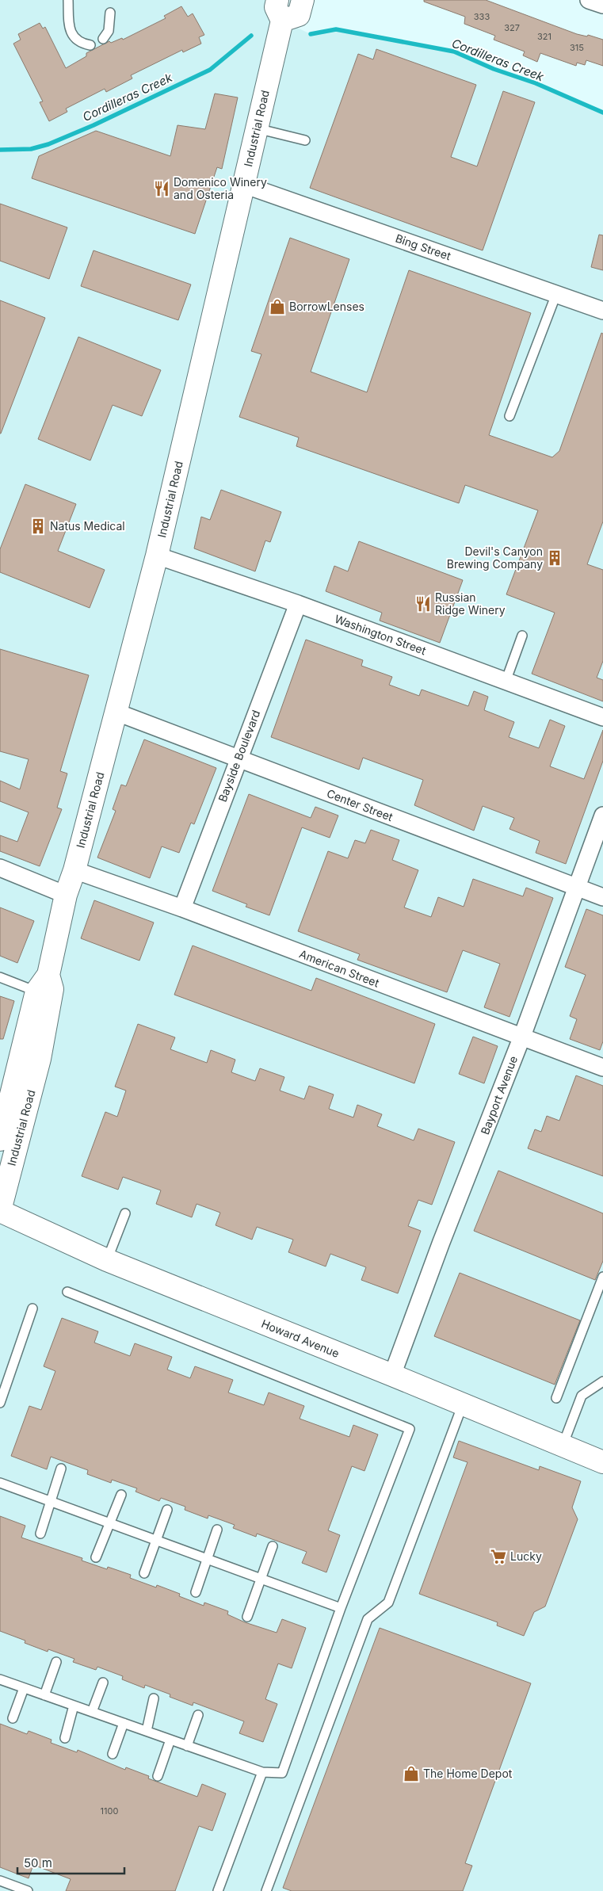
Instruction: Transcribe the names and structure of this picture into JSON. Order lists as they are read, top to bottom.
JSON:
{
  "streets": {
    "main road": ["Industrial Road", "Howard Avenue"],
    "street": [
      "Bing Street",
      "Washington Street",
      "Bayside Boulevard",
      "Center Street",
      "American Street",
      "Bayport Avenue"
    ]
  },
  "crossings": [
    ["Industrial Road", "Bing Street"],
    ["Industrial Road", "Washington Street"],
    ["Industrial Road", "Center Street"],
    ["Industrial Road", "American Street"],
    ["Industrial Road", "Howard Avenue"],
    ["Washington Street", "Bayside Boulevard"],
    ["Bayside Boulevard", "Center Street"],
    ["Bayside Boulevard", "American Street"],
    ["Center Street", "Bayport Avenue"],
    ["American Street", "Bayport Avenue"],
    ["Bayport Avenue", "Howard Avenue"]
  ],
  "water": ["Cordilleras Creek"],
  "places": {
    "restaurant": ["Domenico Winery and Osteria", "Russian Ridge Winery"],
    "shop": ["BorrowLenses", "The Home Depot"],
    "building": ["Natus Medical", "Devil's Canyon Brewing Company"],
    "supermarket": ["Lucky"]
  },
  "house_numbers": [
    "333",
    "327",
    "321",
    "315",
    "1100"
  ],
  "scale_bar": "50 m"
}
